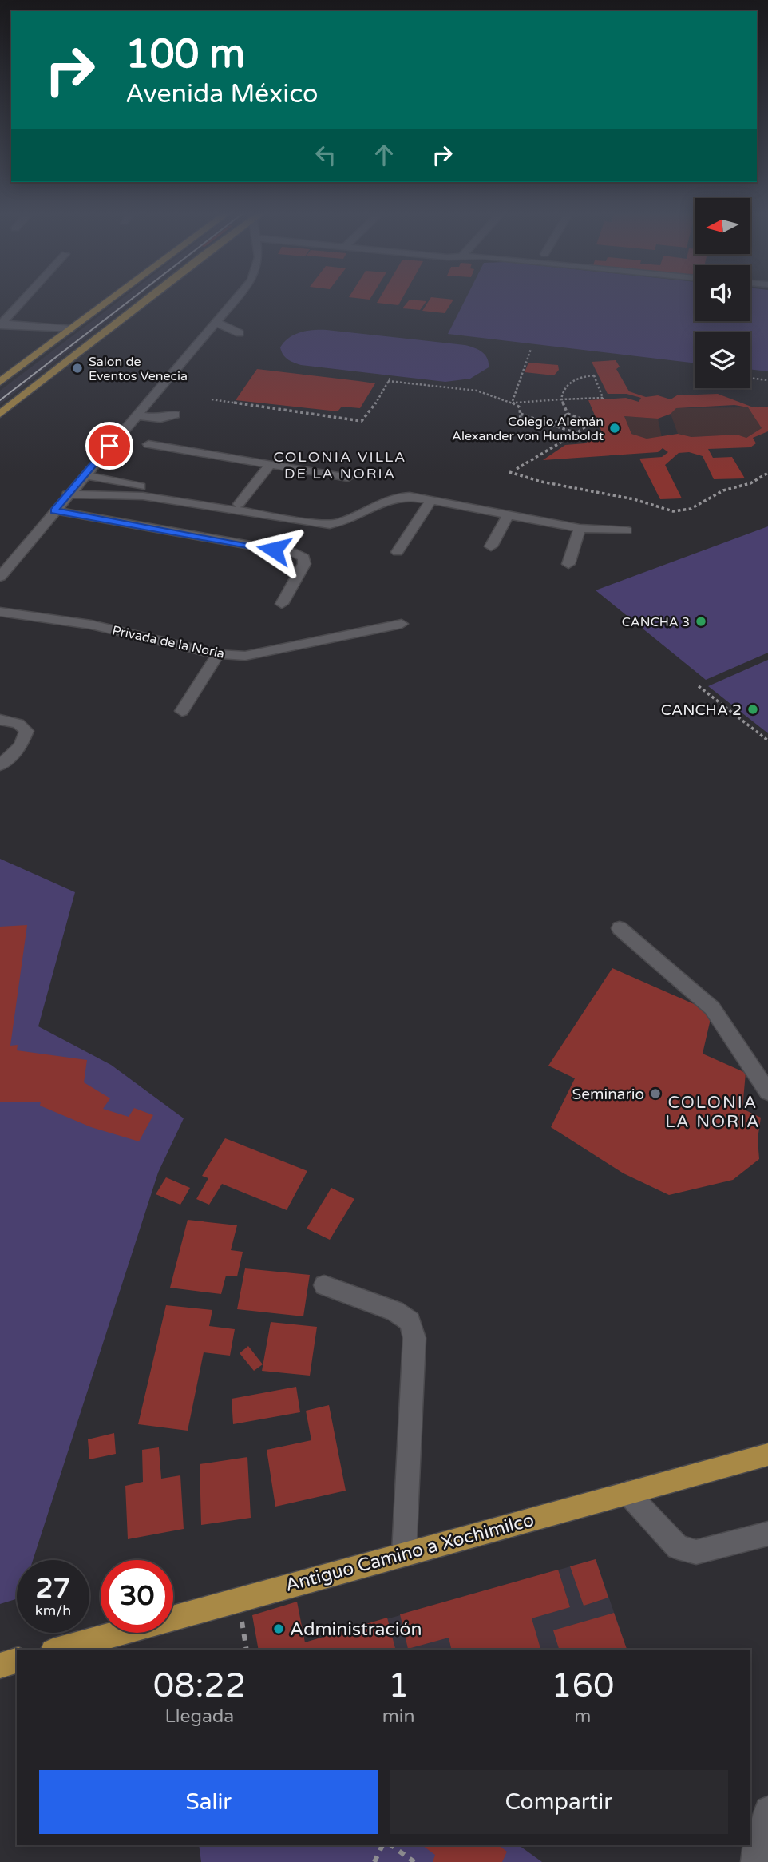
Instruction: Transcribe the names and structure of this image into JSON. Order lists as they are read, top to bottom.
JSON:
{
  "streets": {
    "main road": ["Antiguo Camino a Xochimilco"],
    "street": ["Privada de la Noria"]
  },
  "districts": ["COLONIA VILLA DE LA NORIA", "COLONIA LA NORIA"],
  "places": [
    "Salon de Eventos Venecia",
    "Colegio Alemán Alexander von Humboldt",
    "CANCHA 3",
    "CANCHA 2",
    "Seminario",
    "Administración"
  ],
  "north": "left",
  "page": {
    "turn": ["100 m", "Avenida México"],
    "speed": "27 km/h",
    "limit": "30",
    "eta": [
      "08:22",
      "Llegada",
      "1",
      "min",
      "160",
      "m"
    ],
    "buttons": ["Salir", "Compartir"]
  }
}
